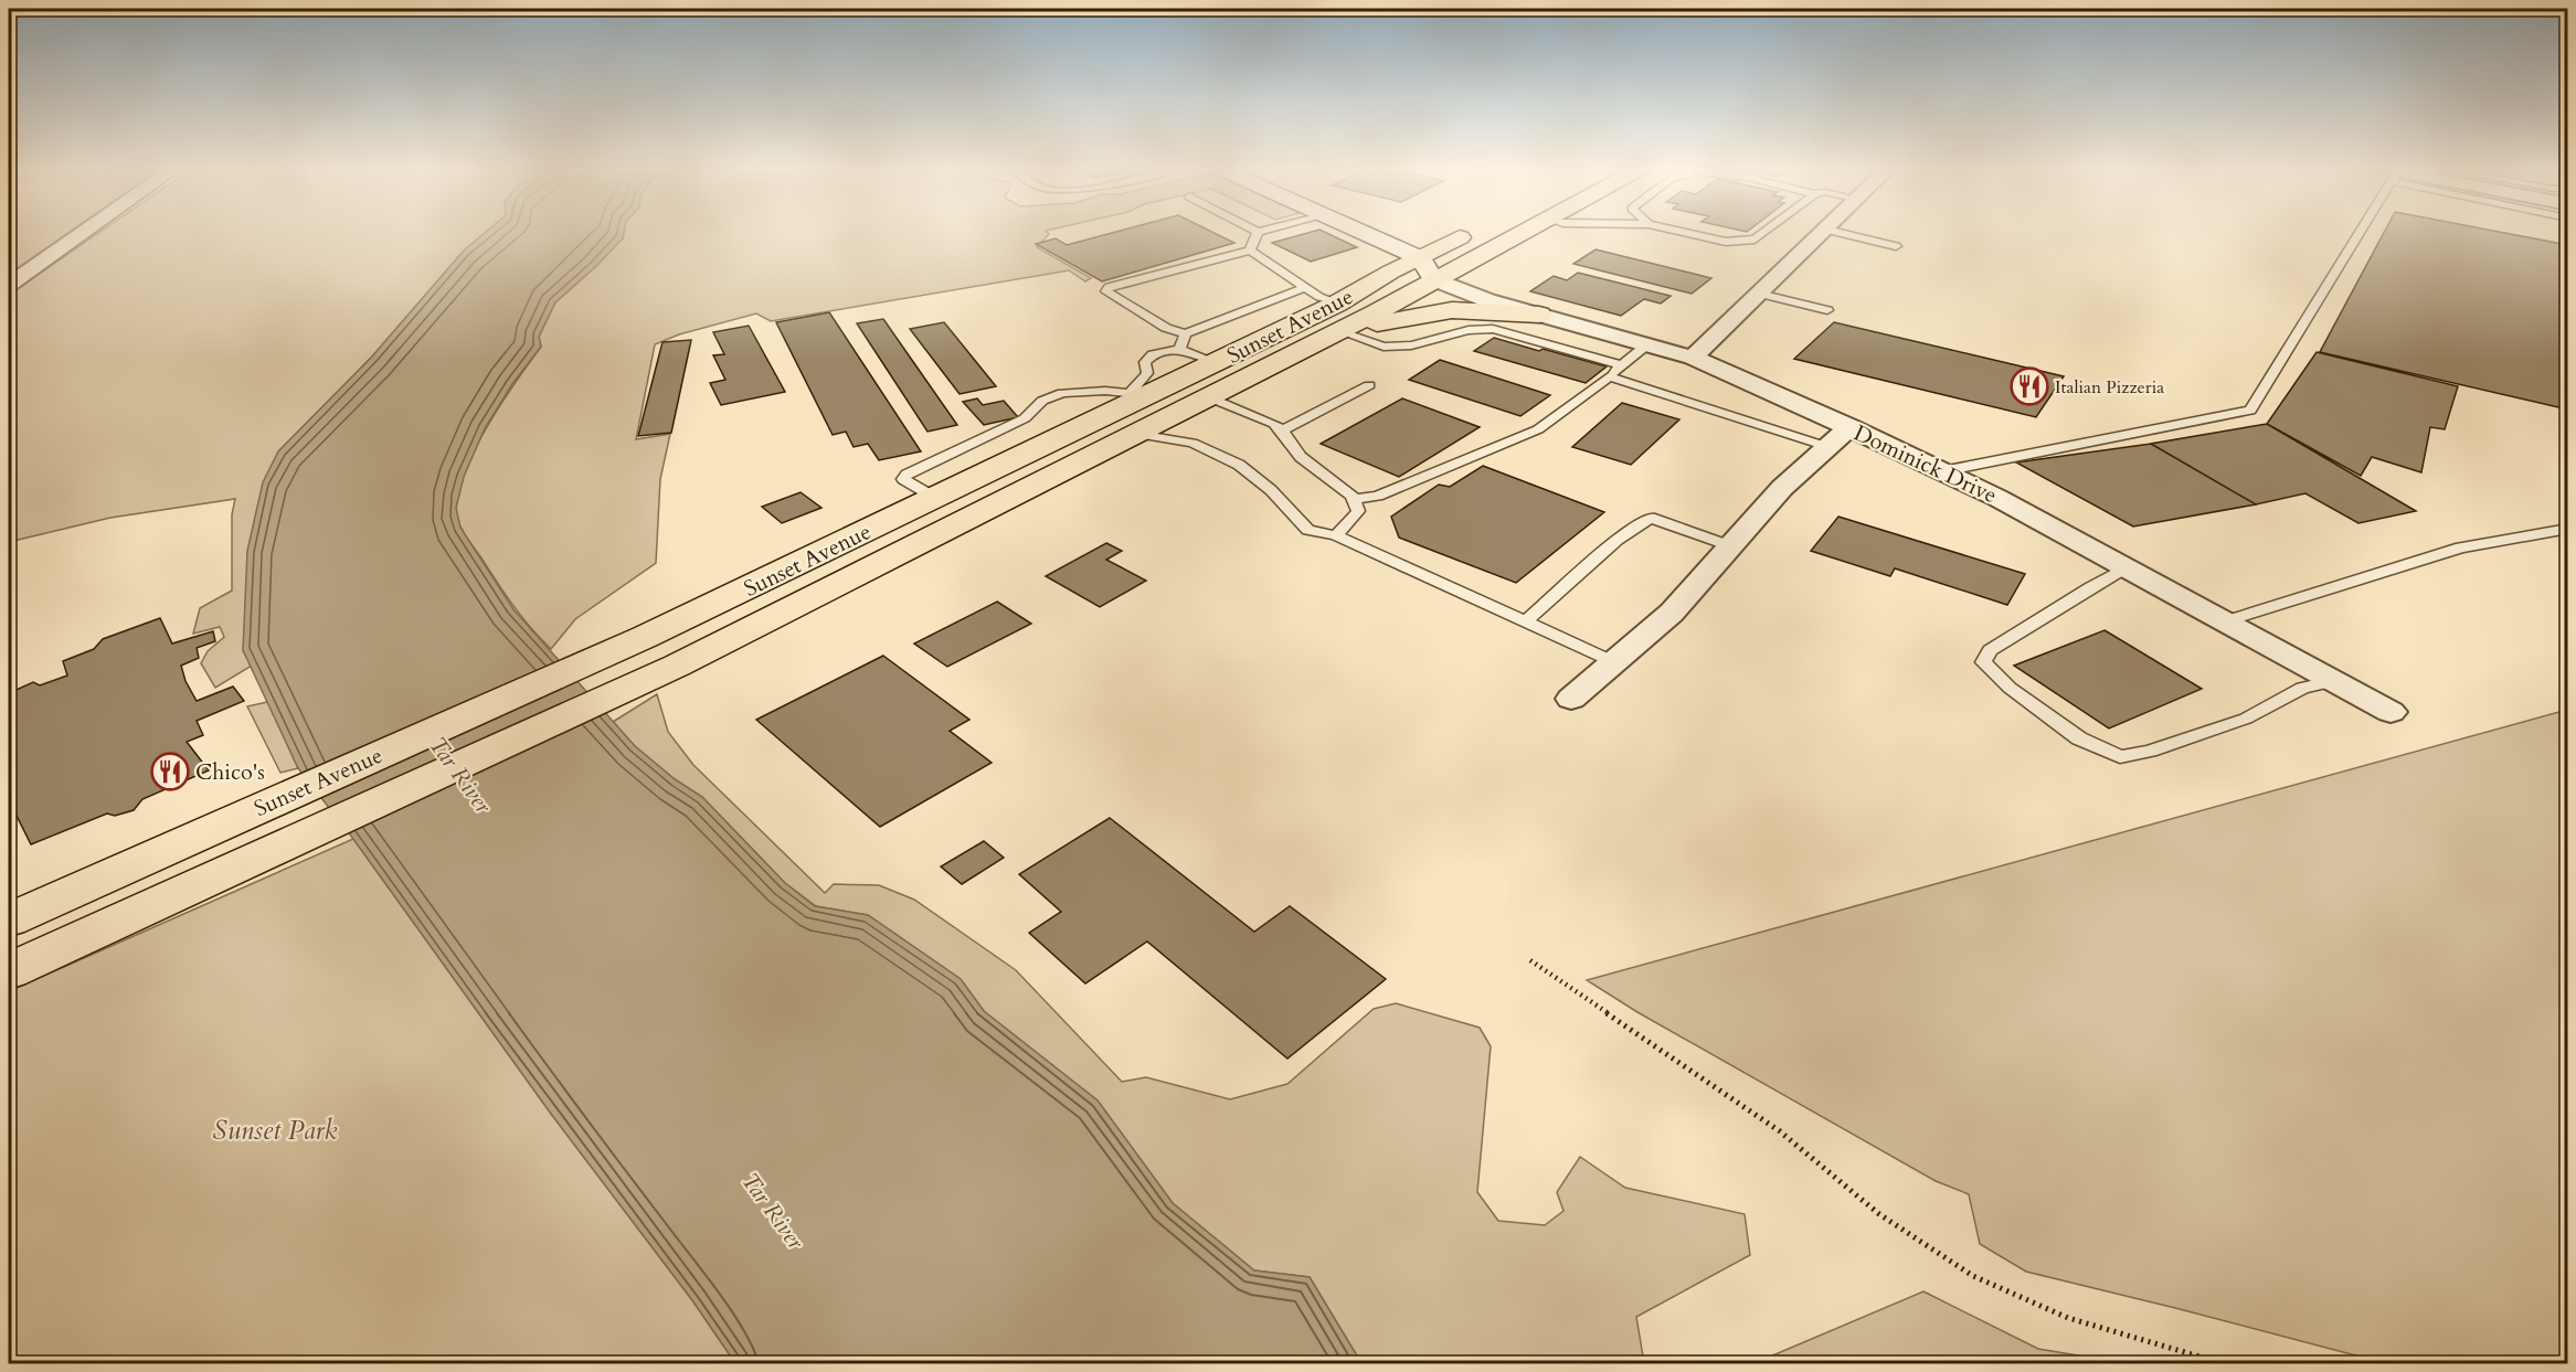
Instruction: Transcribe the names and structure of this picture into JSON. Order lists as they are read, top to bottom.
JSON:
{
  "streets": {
    "main road": ["Sunset Avenue"],
    "street": ["Dominick Drive"]
  },
  "crossings": [
    ["Sunset Avenue", "Dominick Drive"]
  ],
  "water": ["Tar River"],
  "parks": ["Sunset Park"],
  "places": {
    "restaurant": ["Italian Pizzeria", "Chico's"]
  }
}
